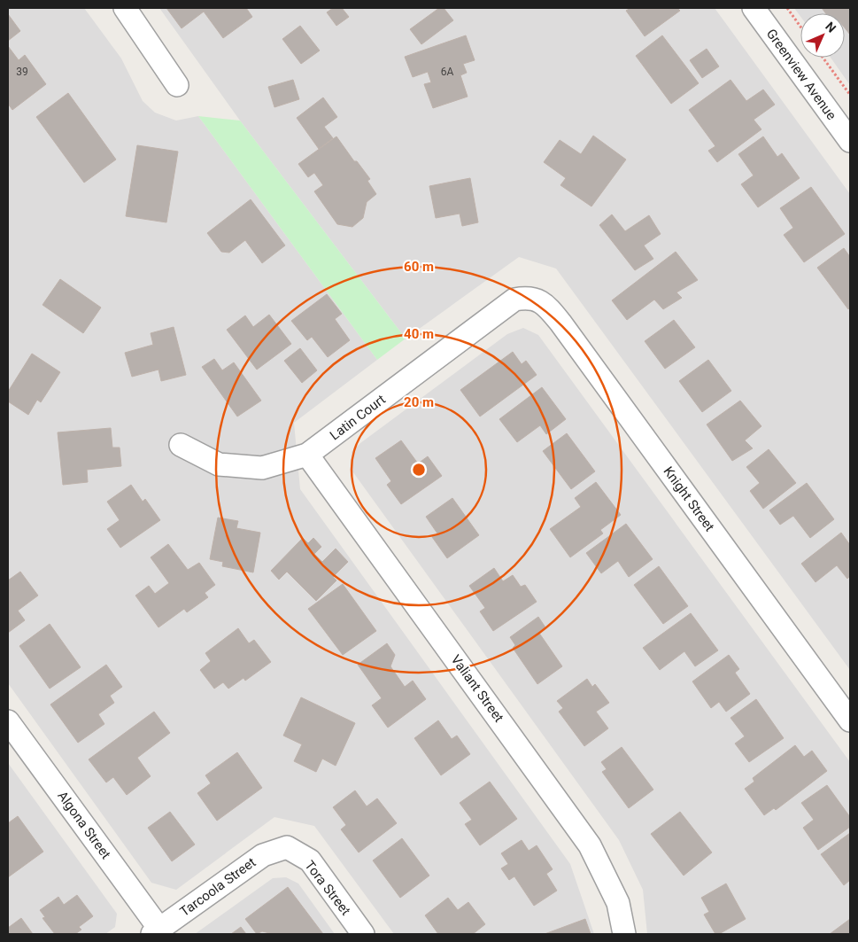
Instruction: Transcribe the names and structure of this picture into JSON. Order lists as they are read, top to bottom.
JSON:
{
  "streets": {
    "street": [
      "Greenview Avenue",
      "Latin Court",
      "Knight Street",
      "Valiant Street",
      "Algona Street",
      "Tarcoola Street",
      "Tora Street"
    ]
  },
  "crossings": [
    ["Latin Court", "Knight Street"],
    ["Latin Court", "Valiant Street"],
    ["Algona Street", "Tarcoola Street"],
    ["Tarcoola Street", "Tora Street"]
  ],
  "house_numbers": ["39", "6A"],
  "north": "top right",
  "rings": ["60 m", "40 m", "20 m"]
}
